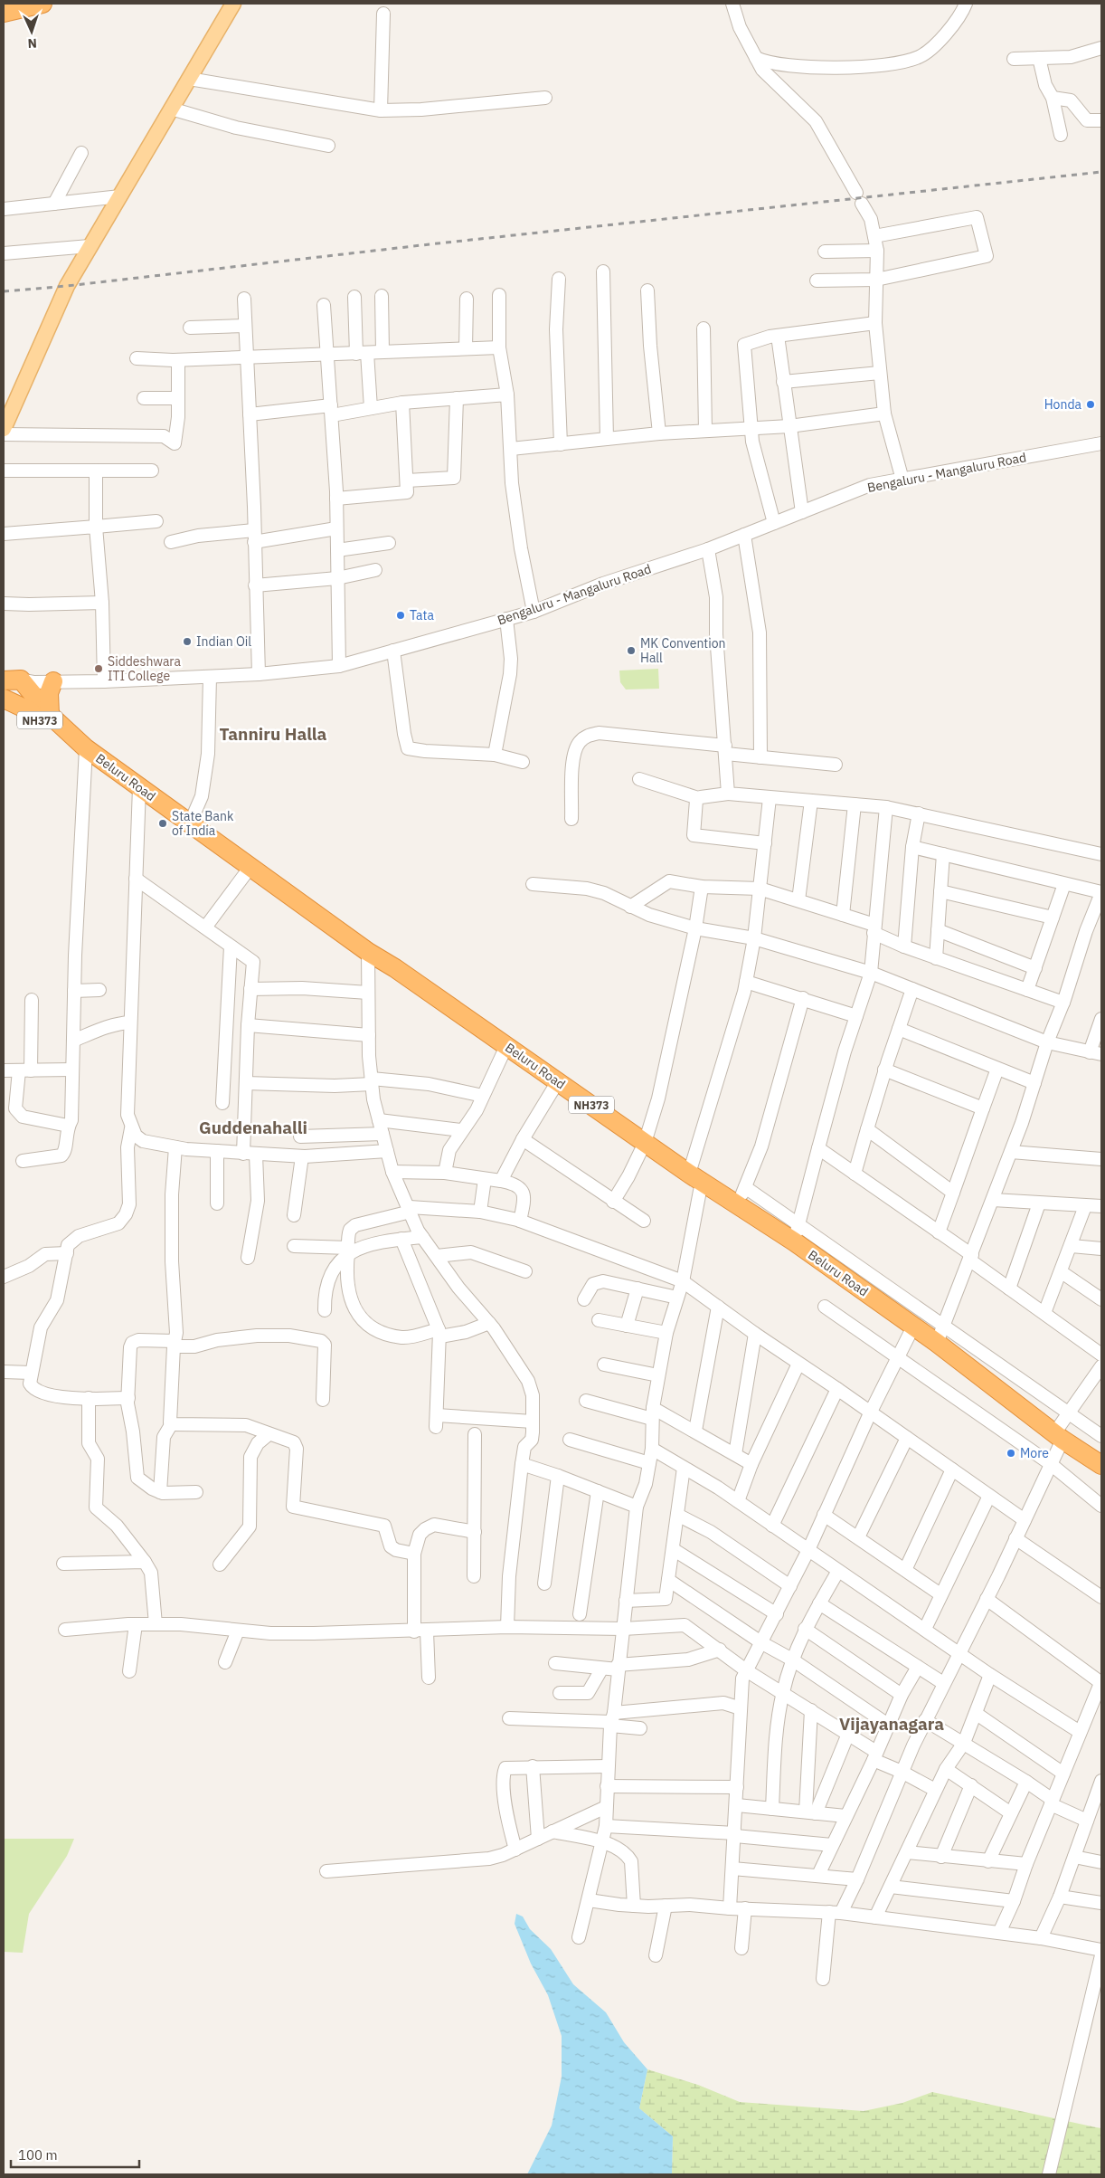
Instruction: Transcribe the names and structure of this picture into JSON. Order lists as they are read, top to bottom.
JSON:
{
  "streets": {
    "highway": ["NH373", "Beluru Road"],
    "street": ["Bengaluru - Mangaluru Road"]
  },
  "crossings": [
    ["Bengaluru - Mangaluru Road", "Beluru Road"]
  ],
  "districts": ["Tanniru Halla", "Guddenahalli", "Vijayanagara"],
  "places": [
    "Honda",
    "Tata",
    "Indian Oil",
    "MK Convention Hall",
    "Siddeshwara ITI College",
    "State Bank of India",
    "More"
  ],
  "scale_bar": "100 m",
  "north": "bottom"
}
